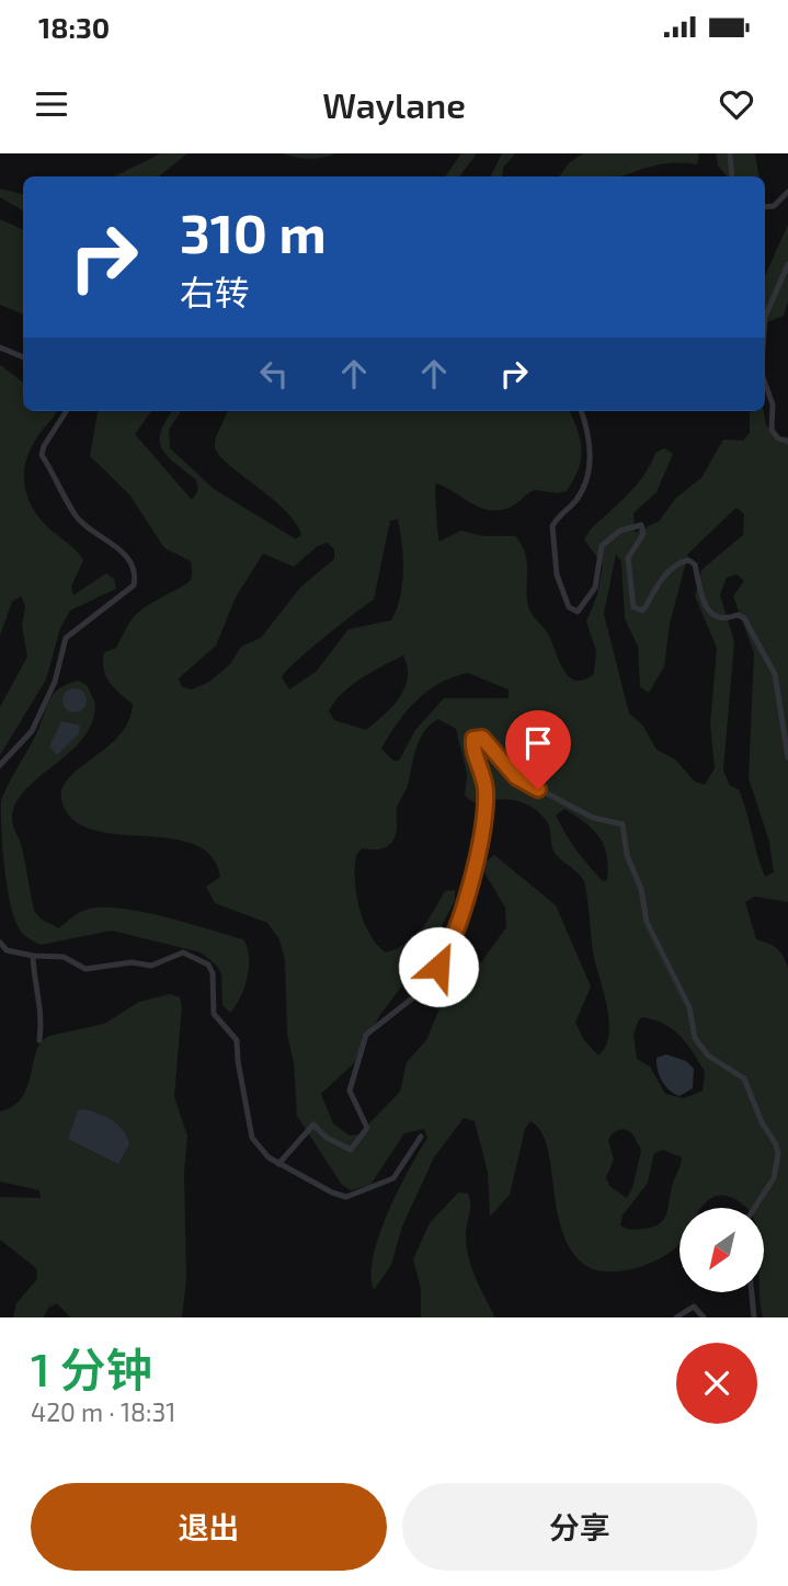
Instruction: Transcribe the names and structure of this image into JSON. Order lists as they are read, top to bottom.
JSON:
{
  "north": "bottom left",
  "page": {
    "status": "18:30",
    "header": "Waylane",
    "turn": ["310 m", "右转"],
    "heading": ["1 分钟", "420 m · 18:31"],
    "buttons": ["退出", "分享"]
  }
}
